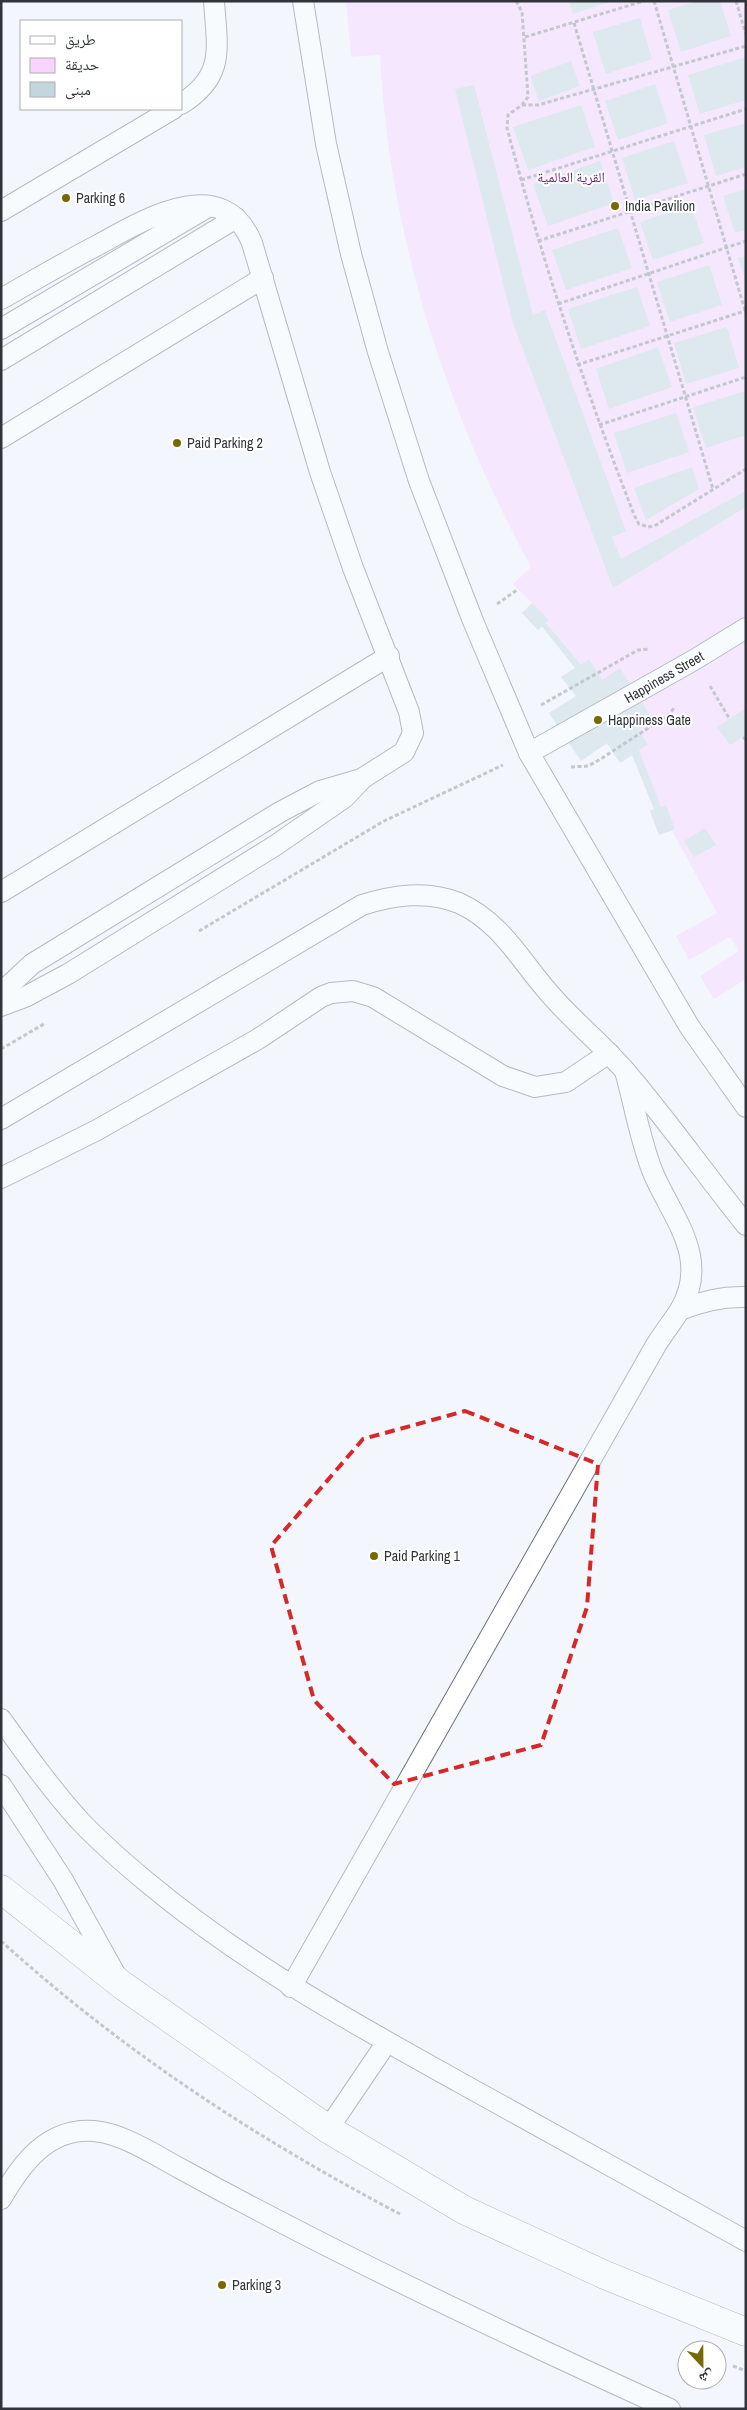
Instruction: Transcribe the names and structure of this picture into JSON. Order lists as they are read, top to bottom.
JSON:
{
  "streets": {
    "lane": ["Happiness Street"]
  },
  "parks": ["القرية العالمية"],
  "places": [
    "Parking 6",
    "India Pavilion",
    "Paid Parking 2",
    "Happiness Gate",
    "Paid Parking 1",
    "Parking 3"
  ],
  "legend": ["طريق", "حديقة", "مبنى"],
  "north": "bottom"
}
